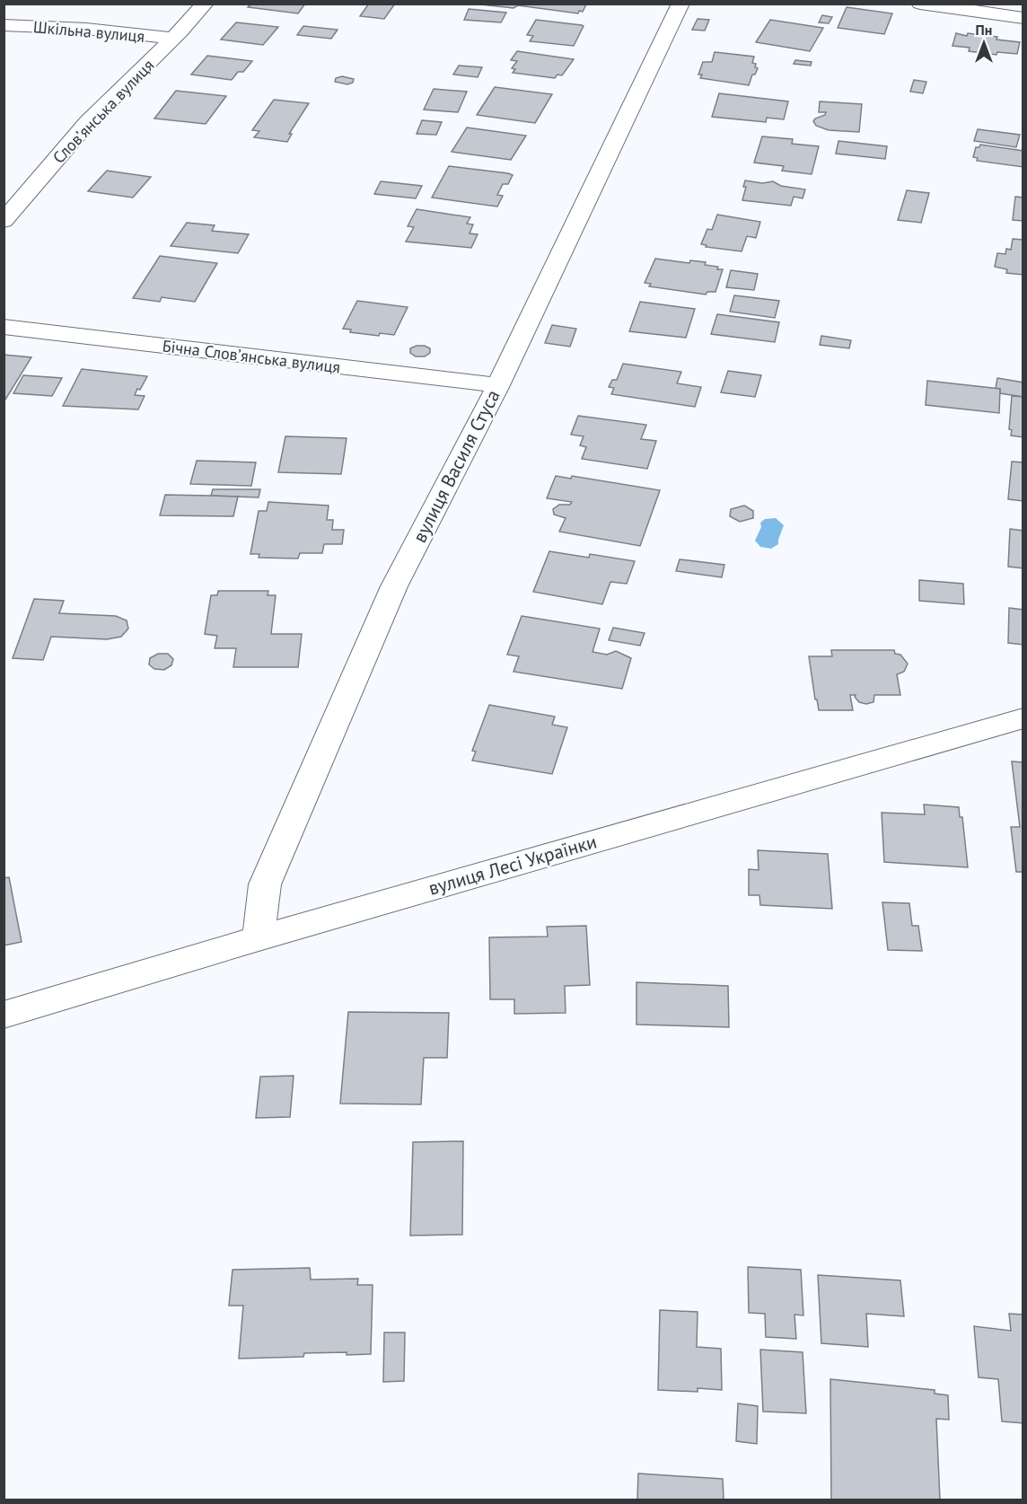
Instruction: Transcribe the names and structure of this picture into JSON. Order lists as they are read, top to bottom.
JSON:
{
  "streets": {
    "street": [
      "Шкільна вулиця",
      "Словʼянська вулиця",
      "Бічна Словʼянська вулиця",
      "вулиця Василя Стуса",
      "вулиця Лесі Українки"
    ]
  },
  "crossings": [
    ["Шкільна вулиця", "Словʼянська вулиця"],
    ["Бічна Словʼянська вулиця", "вулиця Василя Стуса"],
    ["вулиця Василя Стуса", "вулиця Лесі Українки"]
  ],
  "north": "top"
}
